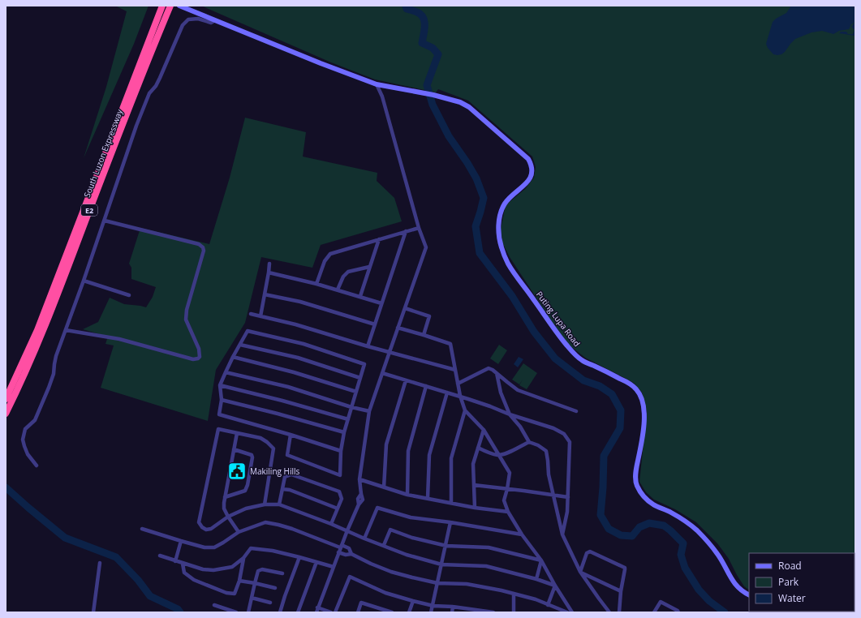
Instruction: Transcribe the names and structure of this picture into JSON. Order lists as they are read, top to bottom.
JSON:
{
  "streets": {
    "highway": ["South Luzon Expressway", "E2"],
    "street": ["Puting Lupa Road"]
  },
  "places": {
    "public building": ["Makiling Hills"]
  },
  "legend": ["Road", "Park", "Water"]
}
